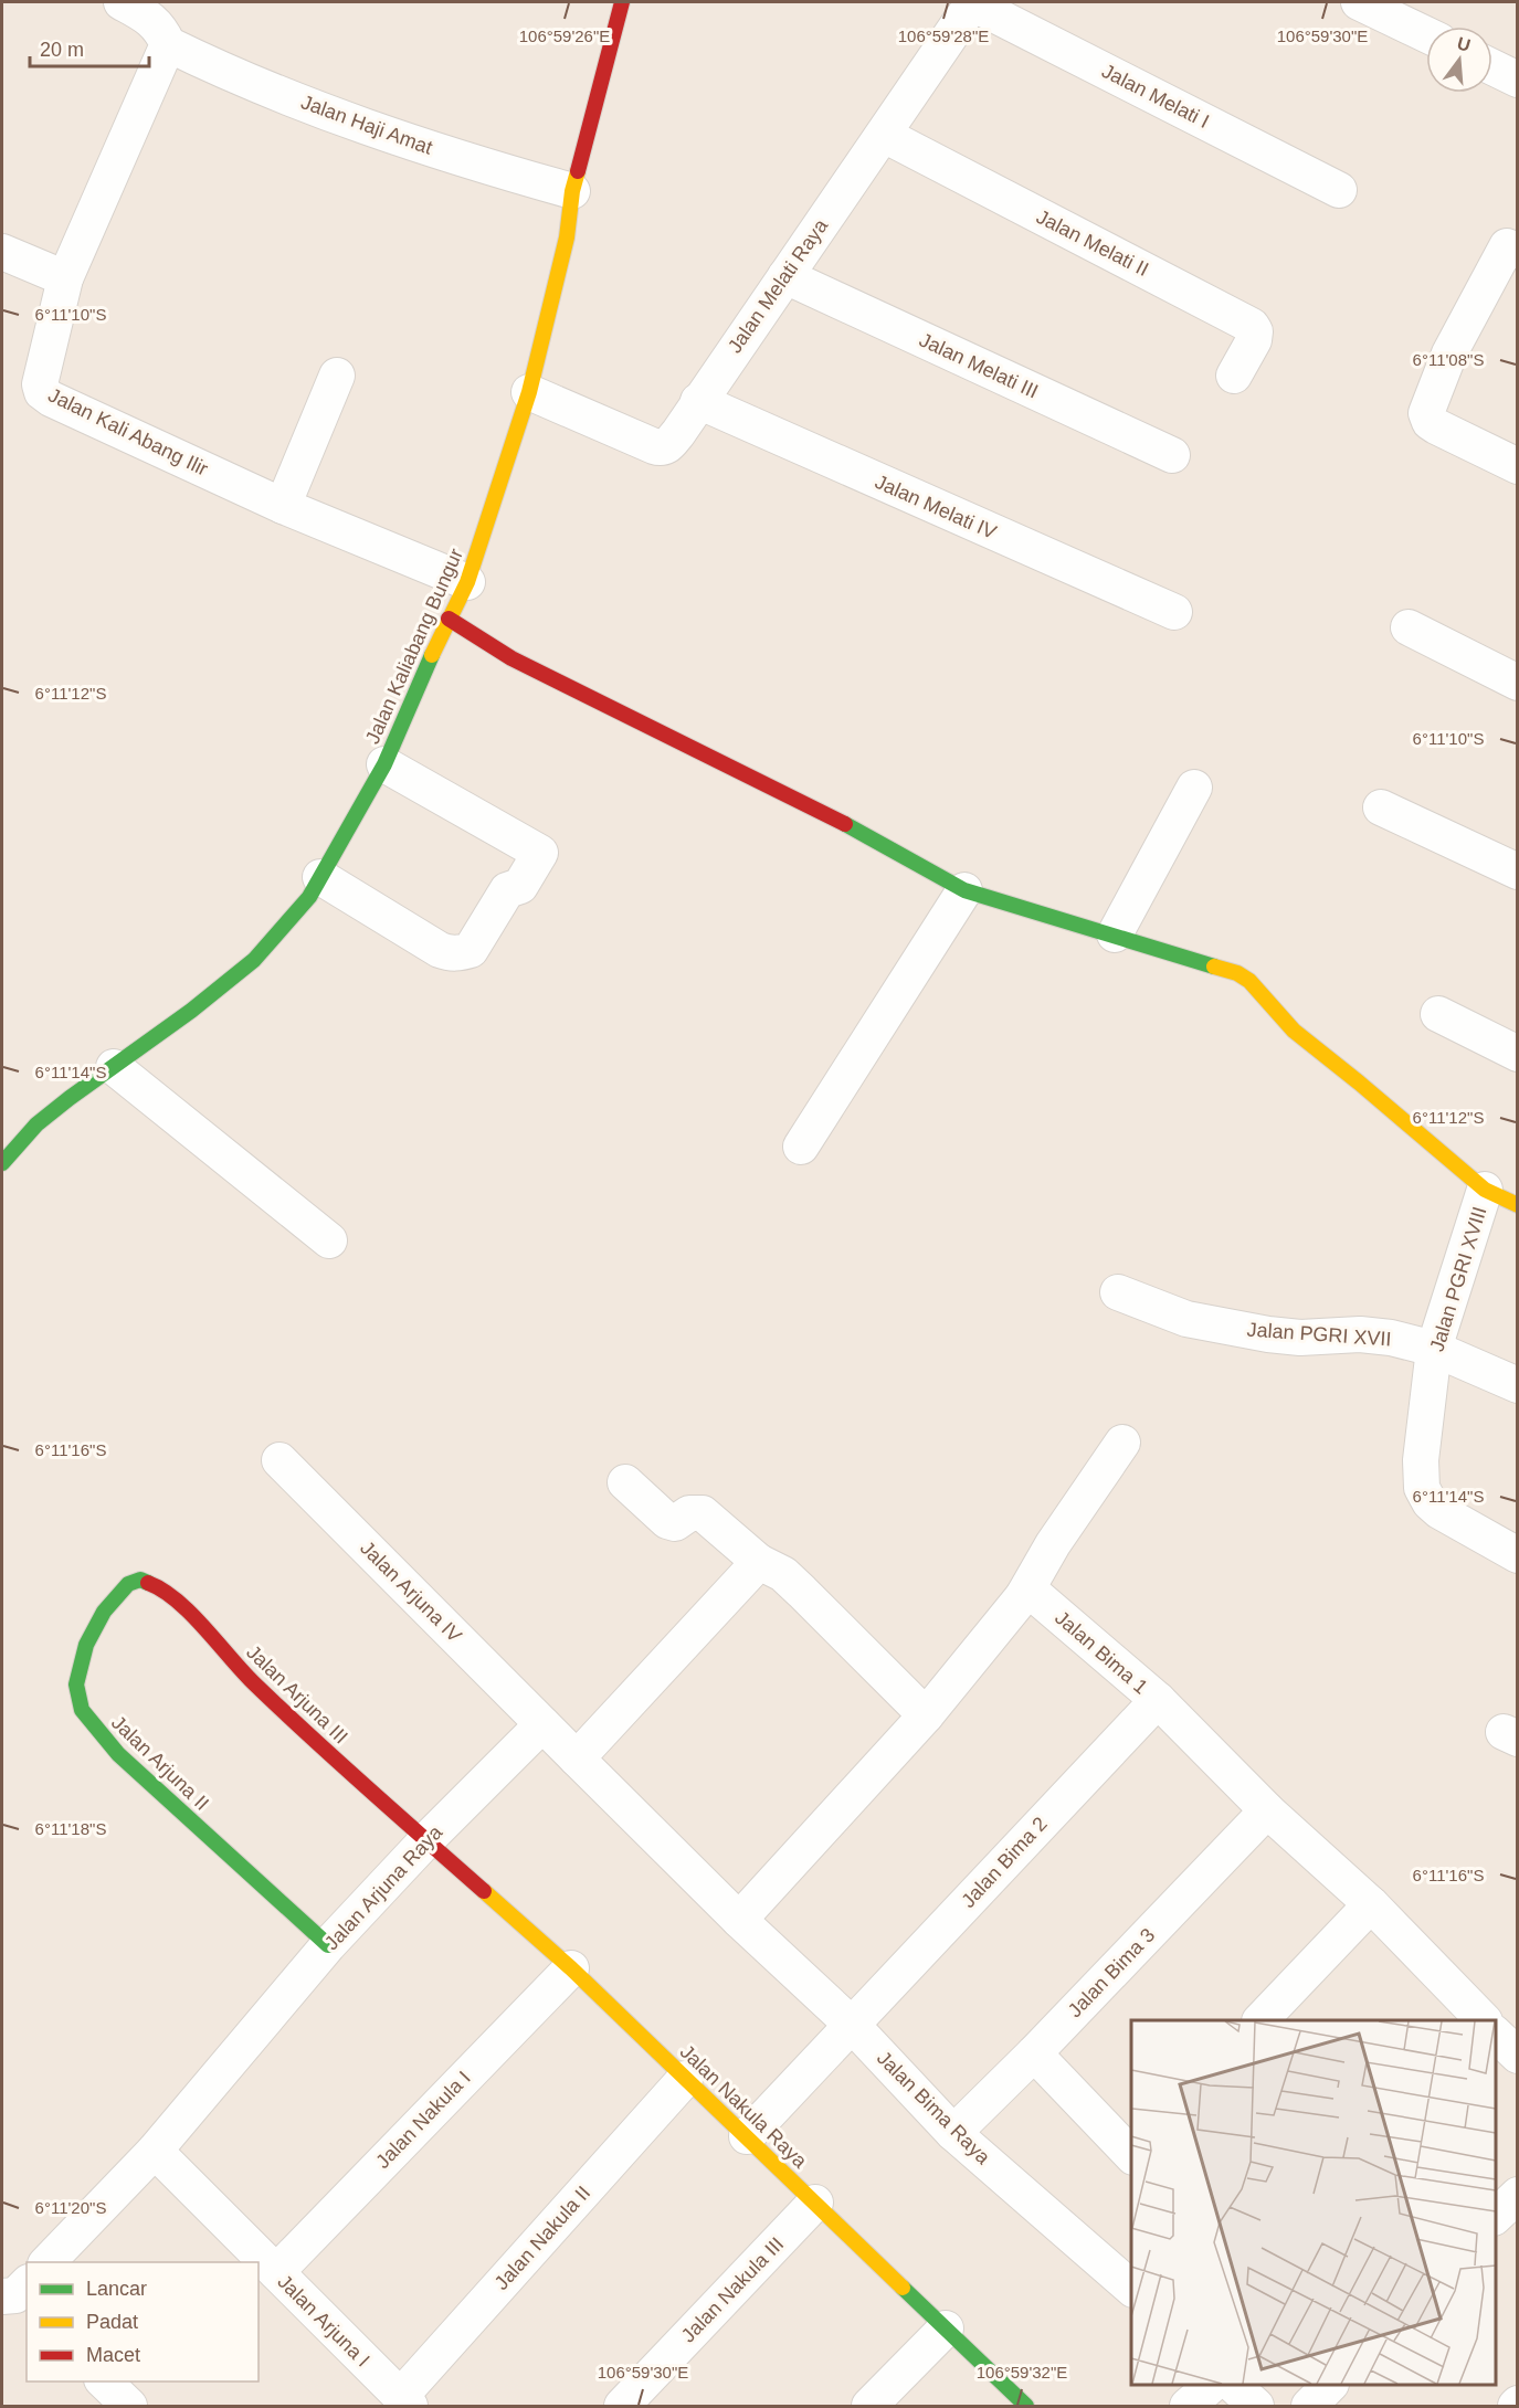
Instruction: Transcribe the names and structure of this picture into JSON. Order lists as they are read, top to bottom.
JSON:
{
  "streets": {
    "street": [
      "Jalan Melati I",
      "Jalan Haji Amat",
      "Jalan Melati II",
      "Jalan Melati Raya",
      "Jalan Melati III",
      "Jalan Kali Abang Ilir",
      "Jalan Melati IV",
      "Jalan Kaliabang Bungur",
      "Jalan PGRI XVIII",
      "Jalan PGRI XVII",
      "Jalan Arjuna IV",
      "Jalan Bima 1",
      "Jalan Arjuna III",
      "Jalan Arjuna II",
      "Jalan Bima 2",
      "Jalan Arjuna Raya",
      "Jalan Bima 3",
      "Jalan Nakula Raya",
      "Jalan Bima Raya",
      "Jalan Nakula I",
      "Jalan Nakula II",
      "Jalan Nakula III",
      "Jalan Arjuna I"
    ]
  },
  "crossings": [
    ["Jalan Melati I", "Jalan Melati Raya"],
    ["Jalan Haji Amat", "Jalan Kali Abang Ilir"],
    ["Jalan Haji Amat", "Jalan Kaliabang Bungur"],
    ["Jalan Melati II", "Jalan Melati Raya"],
    ["Jalan Melati Raya", "Jalan Melati III"],
    ["Jalan Melati Raya", "Jalan Melati IV"],
    ["Jalan Melati Raya", "Jalan Kaliabang Bungur"],
    ["Jalan Kali Abang Ilir", "Jalan Kaliabang Bungur"],
    ["Jalan PGRI XVIII", "Jalan PGRI XVII"],
    ["Jalan Arjuna IV", "Jalan Arjuna Raya"],
    ["Jalan Bima 1", "Jalan Bima 2"],
    ["Jalan Bima 1", "Jalan Bima 3"],
    ["Jalan Arjuna III", "Jalan Arjuna II"],
    ["Jalan Arjuna III", "Jalan Arjuna Raya"],
    ["Jalan Arjuna III", "Jalan Nakula Raya"],
    ["Jalan Arjuna II", "Jalan Arjuna Raya"],
    ["Jalan Bima 2", "Jalan Nakula Raya"],
    ["Jalan Bima 2", "Jalan Bima Raya"],
    ["Jalan Arjuna Raya", "Jalan Nakula Raya"],
    ["Jalan Arjuna Raya", "Jalan Arjuna I"],
    ["Jalan Bima 3", "Jalan Bima Raya"],
    ["Jalan Nakula Raya", "Jalan Nakula I"],
    ["Jalan Nakula Raya", "Jalan Nakula II"],
    ["Jalan Nakula Raya", "Jalan Nakula III"],
    ["Jalan Nakula I", "Jalan Arjuna I"],
    ["Jalan Nakula II", "Jalan Arjuna I"]
  ],
  "legend": ["Lancar", "Padat", "Macet"],
  "scale_bar": "20 m",
  "north": "top",
  "coordinates": [
    "106°59'26\"E",
    "106°59'28\"E",
    "106°59'30\"E",
    "6°11'10\"S",
    "6°11'08\"S",
    "6°11'12\"S",
    "6°11'14\"S",
    "6°11'16\"S",
    "6°11'18\"S",
    "6°11'20\"S",
    "106°59'32\"E"
  ]
}
